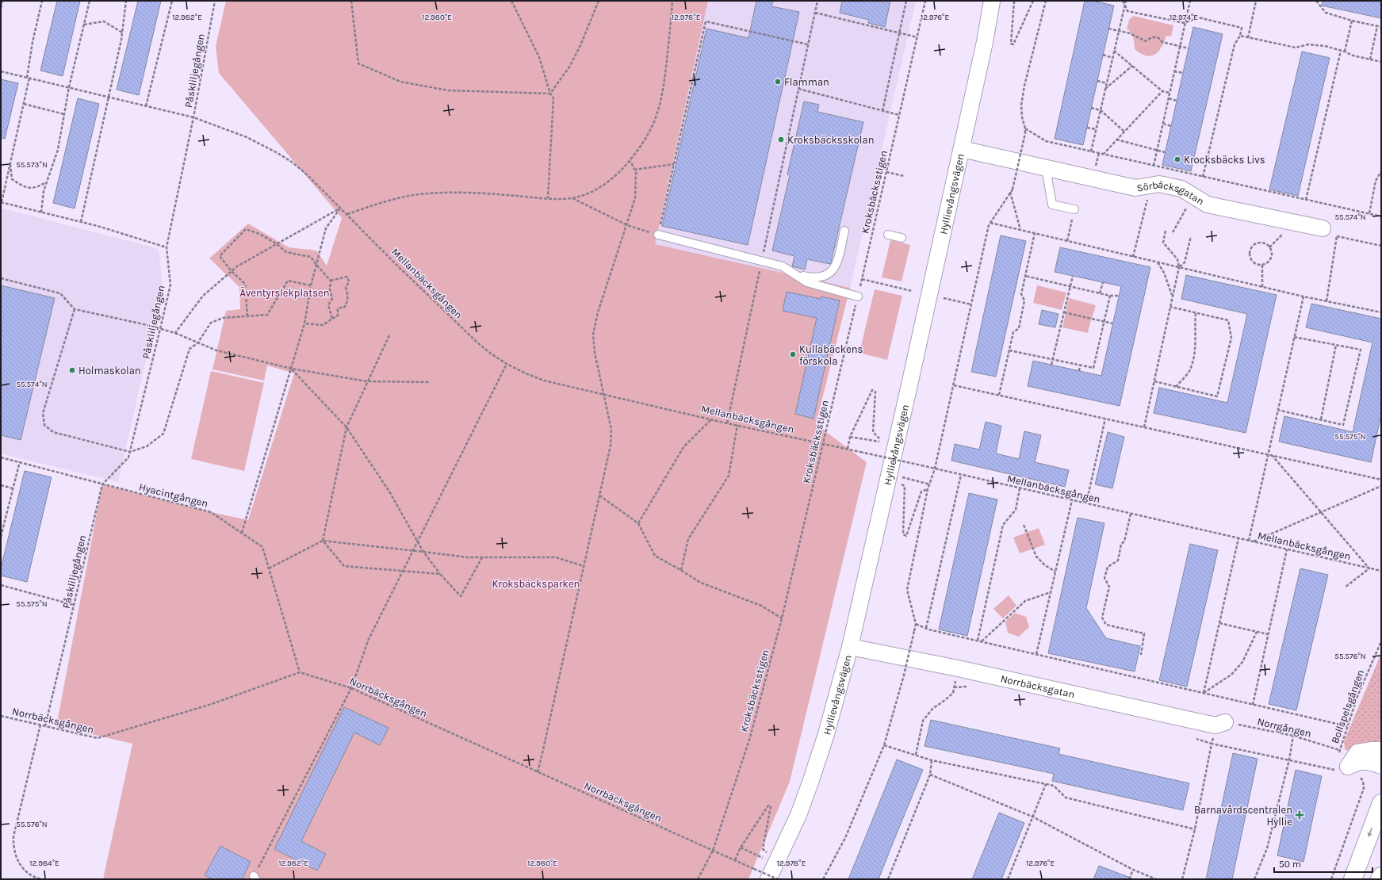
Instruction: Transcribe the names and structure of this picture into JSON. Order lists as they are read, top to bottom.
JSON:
{
  "streets": {
    "street": ["Hyllievångsvägen", "Sörbäcksgatan", "Norrbäcksgatan"],
    "path": [
      "Påskliljegången",
      "Kroksbäcksstigen",
      "Mellanbäcksgången",
      "Hyacintgången",
      "Norrbäcksgången",
      "Bollspelsgången",
      "Norrgången"
    ]
  },
  "crossings": [
    ["Påskliljegången", "Mellanbäcksgången"],
    ["Påskliljegången", "Hyacintgången"],
    ["Påskliljegången", "Norrbäcksgången"],
    ["Kroksbäcksstigen", "Mellanbäcksgången"],
    ["Kroksbäcksstigen", "Norrbäcksgången"],
    ["Hyllievångsvägen", "Sörbäcksgatan"],
    ["Hyllievångsvägen", "Norrbäcksgatan"],
    ["Hyacintgången", "Norrbäcksgången"],
    ["Norrbäcksgatan", "Norrgången"],
    ["Bollspelsgången", "Norrgången"]
  ],
  "parks": ["Äventyrslekplatsen", "Kroksbäcksparken"],
  "places": {
    "other": [
      "Flamman",
      "Kroksbäcksskolan",
      "Krocksbäcks Livs",
      "Kullabäckens förskola",
      "Holmaskolan"
    ],
    "health": ["Barnavårdscentralen Hyllie"]
  },
  "scale_bar": "50 m",
  "coordinates": [
    "12.982°E",
    "12.980°E",
    "12.978°E",
    "12.976°E",
    "12.974°E",
    "55.573°N",
    "55.574°N",
    "55.575°N",
    "55.576°N",
    "12.984°E"
  ]
}
